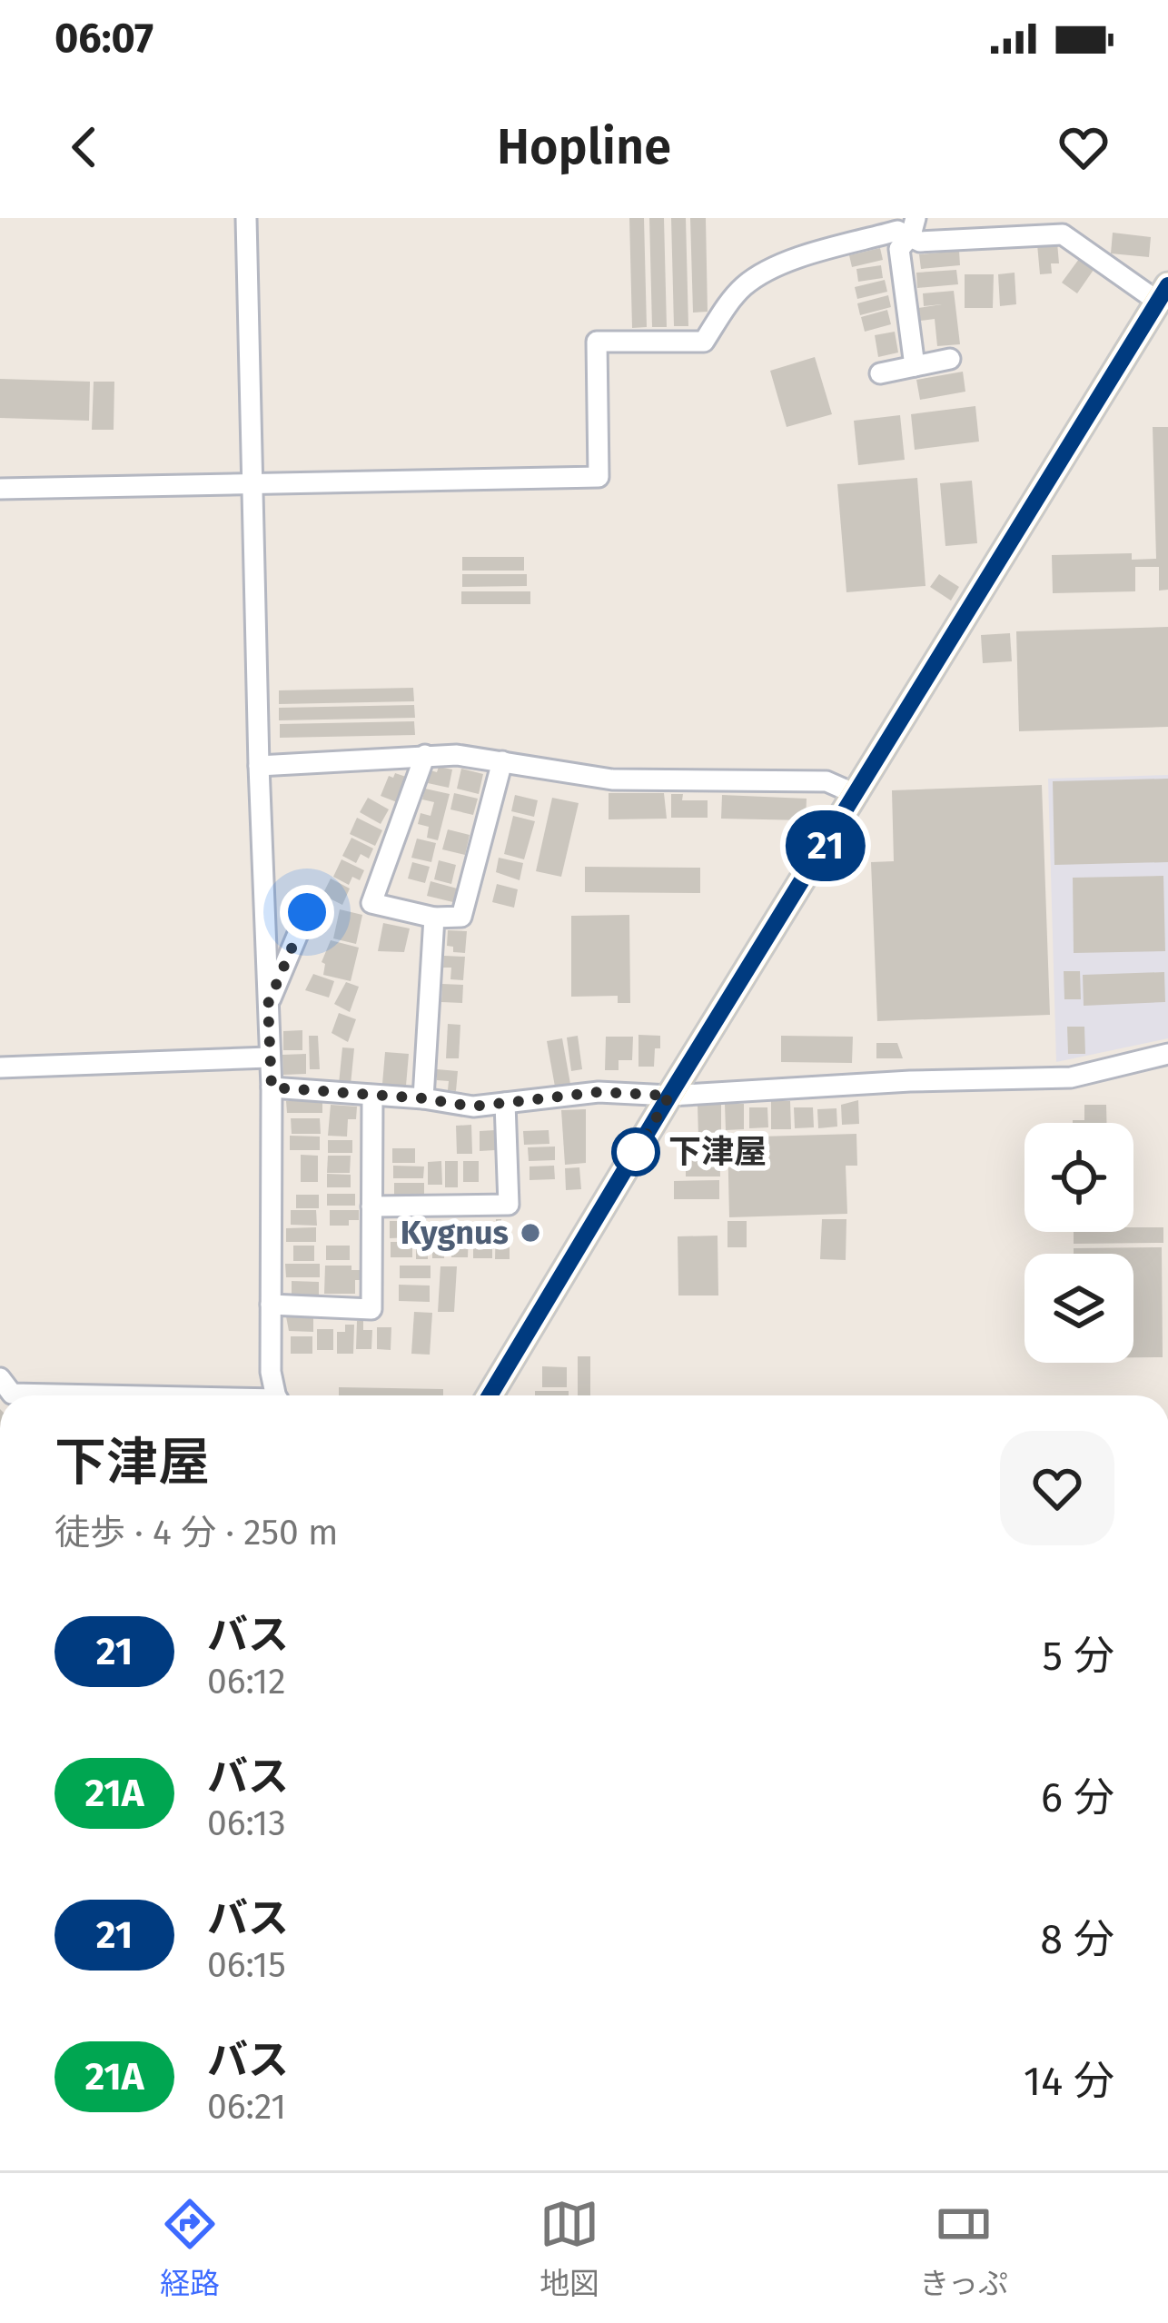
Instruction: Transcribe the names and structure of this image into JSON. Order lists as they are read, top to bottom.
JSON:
{
  "places": ["下津屋", "Kygnus"],
  "lines": ["bus line 21"],
  "page": {
    "status": "06:07",
    "header": "Hopline",
    "on_map": "21",
    "heading": ["下津屋", "徒歩 · 4 分 · 250 m"],
    "list": [
      {
        "mark": "21",
        "name": "バス",
        "note": "06:12",
        "value": "5 分"
      },
      {
        "mark": "21A",
        "name": "バス",
        "note": "06:13",
        "value": "6 分"
      },
      {
        "mark": "21",
        "name": "バス",
        "note": "06:15",
        "value": "8 分"
      },
      {
        "mark": "21A",
        "name": "バス",
        "note": "06:21",
        "value": "14 分"
      }
    ],
    "tabs": ["経路", "地図", "きっぷ"]
  }
}
